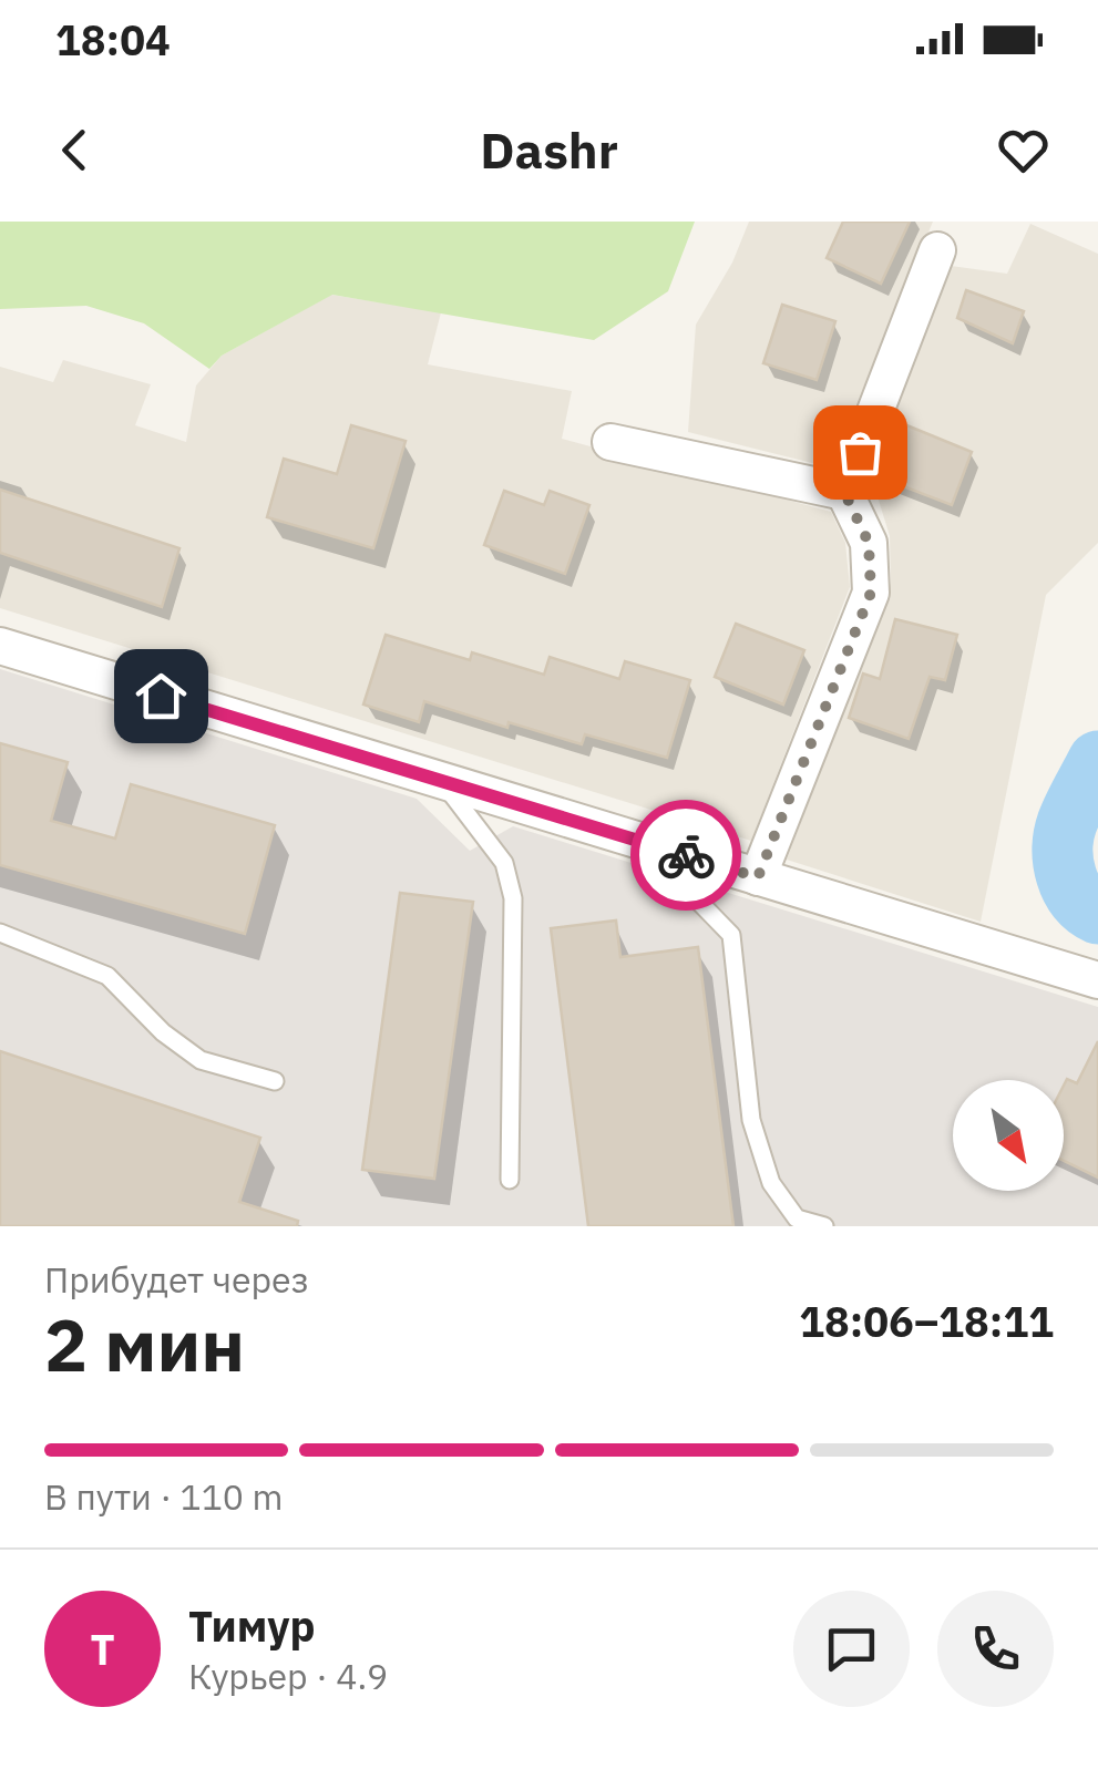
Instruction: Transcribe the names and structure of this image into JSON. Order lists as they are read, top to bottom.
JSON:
{
  "north": "bottom right",
  "page": {
    "status": "18:04",
    "header": "Dashr",
    "heading": ["2 мин", "Прибудет через", "18:06–18:11"],
    "panel": ["Тимур", "Курьер · 4.9"],
    "bar": "В пути · 110 m",
    "round": "Т"
  }
}
